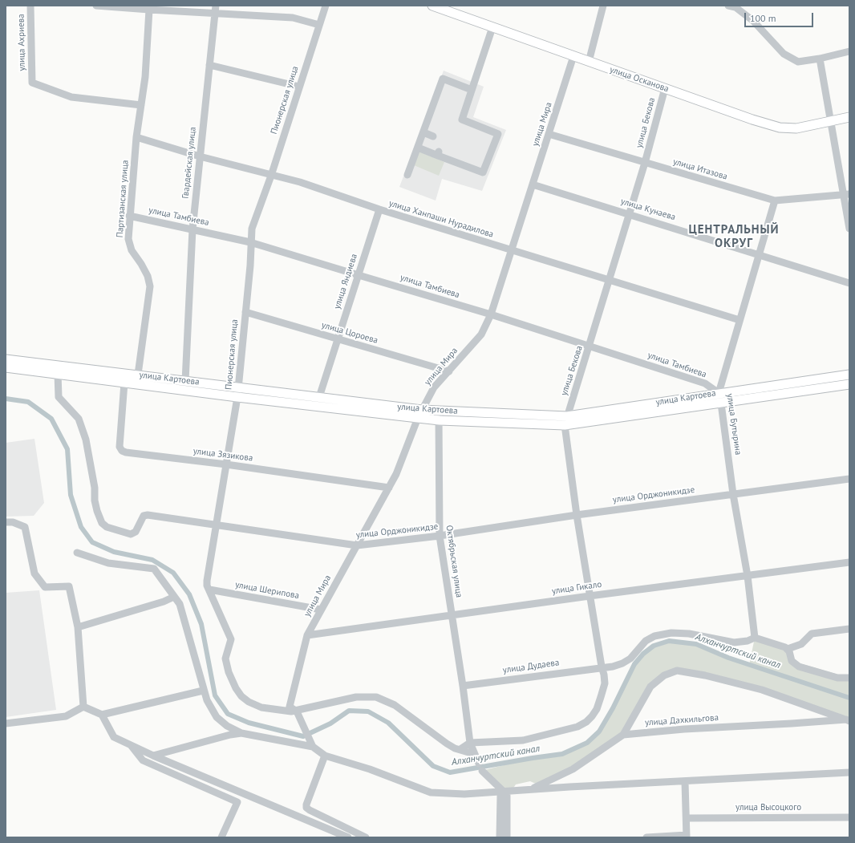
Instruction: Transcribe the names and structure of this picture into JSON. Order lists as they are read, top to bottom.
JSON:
{
  "streets": {
    "main road": ["улица Осканова", "улица Картоева"],
    "street": [
      "улица Ахриева",
      "Пионерская улица",
      "улица Бекова",
      "улица Мира",
      "Гвардейская улица",
      "улица Итазова",
      "Партизанская улица",
      "улица Кунаева",
      "улица Тамбиева",
      "улица Ханпаши Нурадилова",
      "улица Яндиева",
      "улица Цороева",
      "улица Бутырина",
      "улица Зязикова",
      "улица Орджоникидзе",
      "Октябрьская улица",
      "улица Гикало",
      "улица Шерипова",
      "улица Дудаева",
      "улица Дахкильгова",
      "улица Высоцкого"
    ]
  },
  "crossings": [
    ["улица Ахриева", "Партизанская улица"],
    ["улица Осканова", "улица Бекова"],
    ["улица Осканова", "улица Мира"],
    ["Пионерская улица", "улица Мира"],
    ["Пионерская улица", "улица Тамбиева"],
    ["Пионерская улица", "улица Ханпаши Нурадилова"],
    ["Пионерская улица", "улица Цороева"],
    ["Пионерская улица", "улица Картоева"],
    ["Пионерская улица", "улица Зязикова"],
    ["Пионерская улица", "улица Орджоникидзе"],
    ["Пионерская улица", "улица Шерипова"],
    ["улица Бекова", "улица Итазова"],
    ["улица Бекова", "улица Кунаева"],
    ["улица Бекова", "улица Тамбиева"],
    ["улица Бекова", "улица Ханпаши Нурадилова"],
    ["улица Бекова", "улица Картоева"],
    ["улица Бекова", "улица Орджоникидзе"],
    ["улица Бекова", "Октябрьская улица"],
    ["улица Бекова", "улица Гикало"],
    ["улица Бекова", "улица Дудаева"],
    ["улица Мира", "улица Итазова"],
    ["улица Мира", "улица Кунаева"],
    ["улица Мира", "улица Тамбиева"],
    ["улица Мира", "улица Ханпаши Нурадилова"],
    ["улица Мира", "улица Цороева"],
    ["улица Мира", "улица Картоева"],
    ["улица Мира", "улица Зязикова"],
    ["улица Мира", "улица Орджоникидзе"],
    ["улица Мира", "улица Гикало"],
    ["улица Мира", "улица Шерипова"],
    ["Гвардейская улица", "улица Тамбиева"],
    ["Гвардейская улица", "улица Ханпаши Нурадилова"],
    ["Гвардейская улица", "улица Картоева"],
    ["улица Итазова", "улица Бутырина"],
    ["Партизанская улица", "улица Тамбиева"],
    ["Партизанская улица", "улица Ханпаши Нурадилова"],
    ["Партизанская улица", "улица Картоева"],
    ["улица Кунаева", "улица Бутырина"],
    ["улица Тамбиева", "улица Яндиева"],
    ["улица Тамбиева", "улица Картоева"],
    ["улица Тамбиева", "улица Бутырина"],
    ["улица Ханпаши Нурадилова", "улица Яндиева"],
    ["улица Ханпаши Нурадилова", "улица Бутырина"],
    ["улица Яндиева", "улица Цороева"],
    ["улица Яндиева", "улица Картоева"],
    ["улица Картоева", "улица Бутырина"],
    ["улица Картоева", "улица Зязикова"],
    ["улица Картоева", "улица Орджоникидзе"],
    ["улица Картоева", "Октябрьская улица"],
    ["улица Бутырина", "улица Орджоникидзе"],
    ["улица Бутырина", "улица Гикало"],
    ["улица Бутырина", "улица Дудаева"],
    ["улица Орджоникидзе", "Октябрьская улица"],
    ["Октябрьская улица", "улица Гикало"],
    ["Октябрьская улица", "улица Дудаева"]
  ],
  "districts": ["ЦЕНТРАЛЬНЫЙ ОКРУГ"],
  "water": ["Алханчуртский канал"],
  "scale_bar": "100 m"
}
